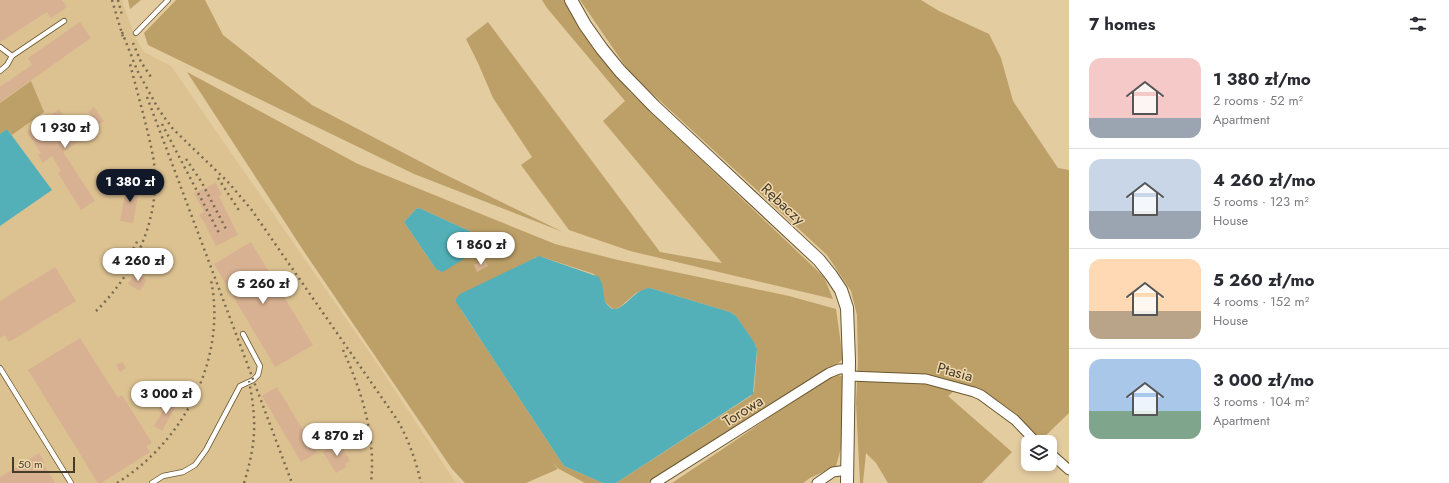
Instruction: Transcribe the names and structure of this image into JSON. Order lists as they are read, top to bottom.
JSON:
{
  "streets": {
    "street": ["Rębaczy", "Ptasia", "Torowa"]
  },
  "crossings": [
    ["Rębaczy", "Ptasia"],
    ["Rębaczy", "Torowa"],
    ["Ptasia", "Torowa"]
  ],
  "scale_bar": "50 m",
  "page": {
    "heading": "7 homes",
    "list": [
      {
        "name": "1 380 zł/mo",
        "note": "2 rooms · 52 m² · Apartment"
      },
      {
        "name": "4 260 zł/mo",
        "note": "5 rooms · 123 m² · House"
      },
      {
        "name": "5 260 zł/mo",
        "note": "4 rooms · 152 m² · House"
      },
      {
        "name": "3 000 zł/mo",
        "note": "3 rooms · 104 m² · Apartment"
      }
    ],
    "price": [
      "1 930 zł",
      "1 380 zł",
      "1 860 zł",
      "4 260 zł",
      "5 260 zł",
      "3 000 zł",
      "4 870 zł"
    ],
    "scale": "50 m"
  }
}
